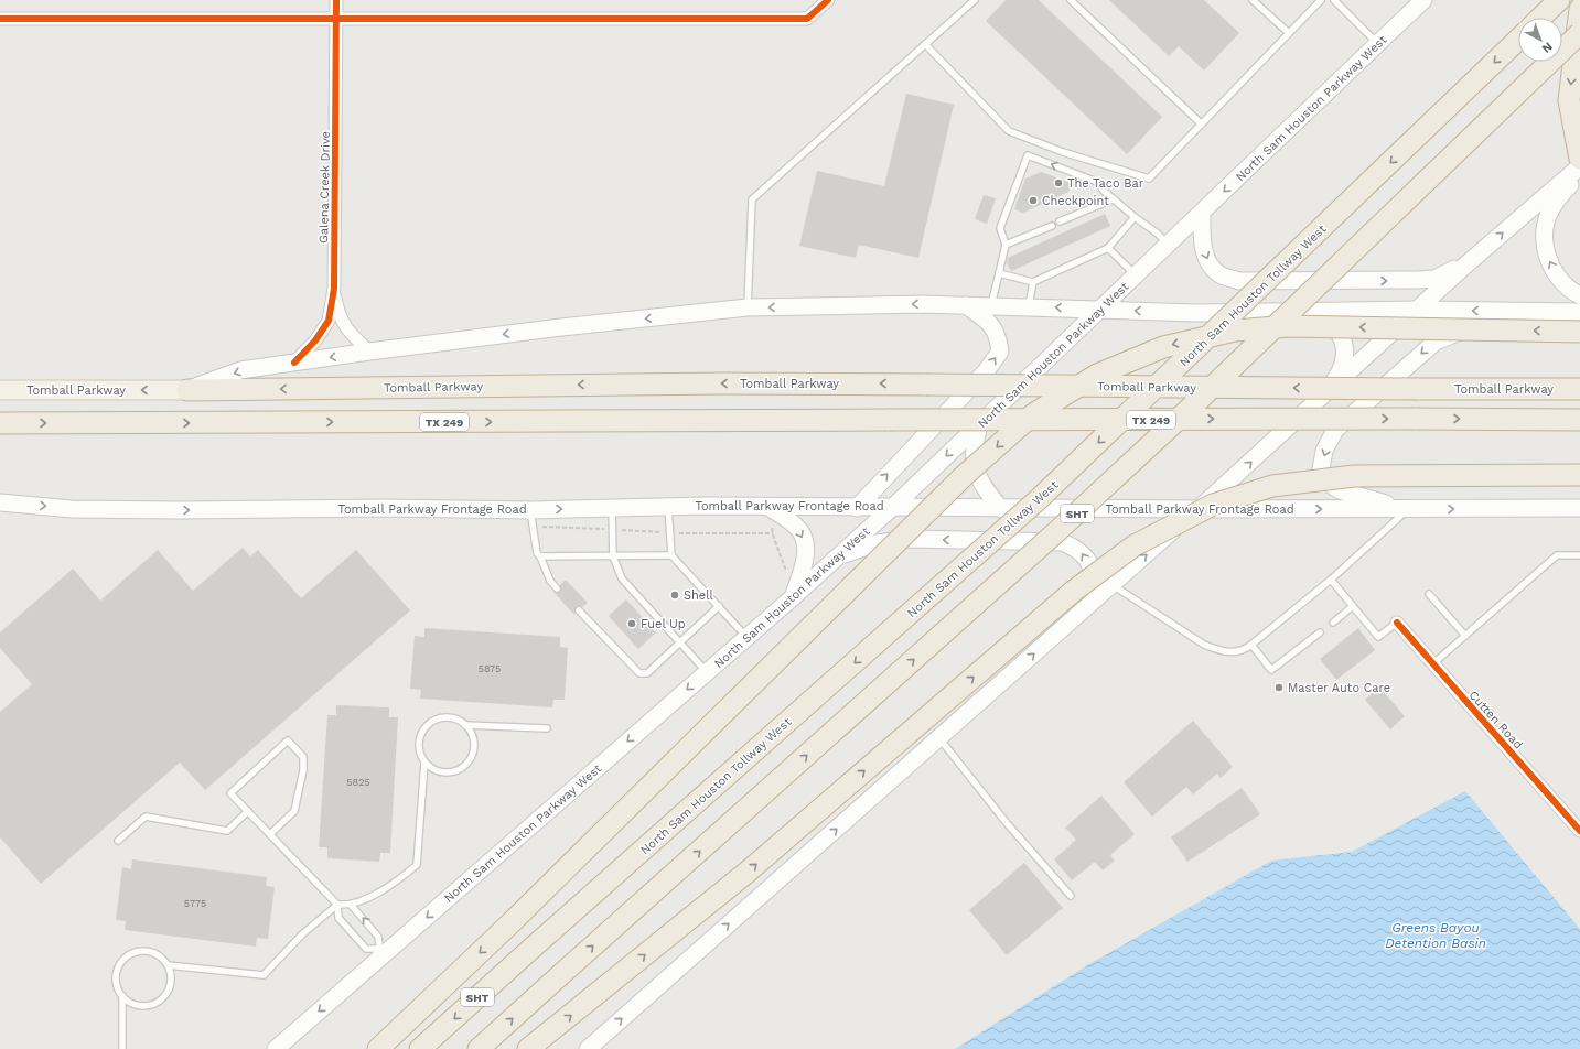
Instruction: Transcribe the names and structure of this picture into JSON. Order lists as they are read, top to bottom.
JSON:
{
  "streets": {
    "highway": [
      "North Sam Houston Tollway West",
      "Tomball Parkway",
      "TX 249",
      "SHT"
    ],
    "main road": ["North Sam Houston Parkway West", "Tomball Parkway Frontage Road"],
    "street": ["Galena Creek Drive", "Cutten Road"]
  },
  "crossings": [
    ["North Sam Houston Parkway West", "Tomball Parkway Frontage Road"]
  ],
  "one_way": ["North Sam Houston Parkway West", "Tomball Parkway Frontage Road"],
  "water": ["Greens Bayou Detention Basin"],
  "places": [
    "The Taco Bar",
    "Checkpoint",
    "Shell",
    "Fuel Up",
    "Master Auto Care"
  ],
  "house_numbers": ["5875", "5825", "5775"],
  "north": "bottom right"
}
